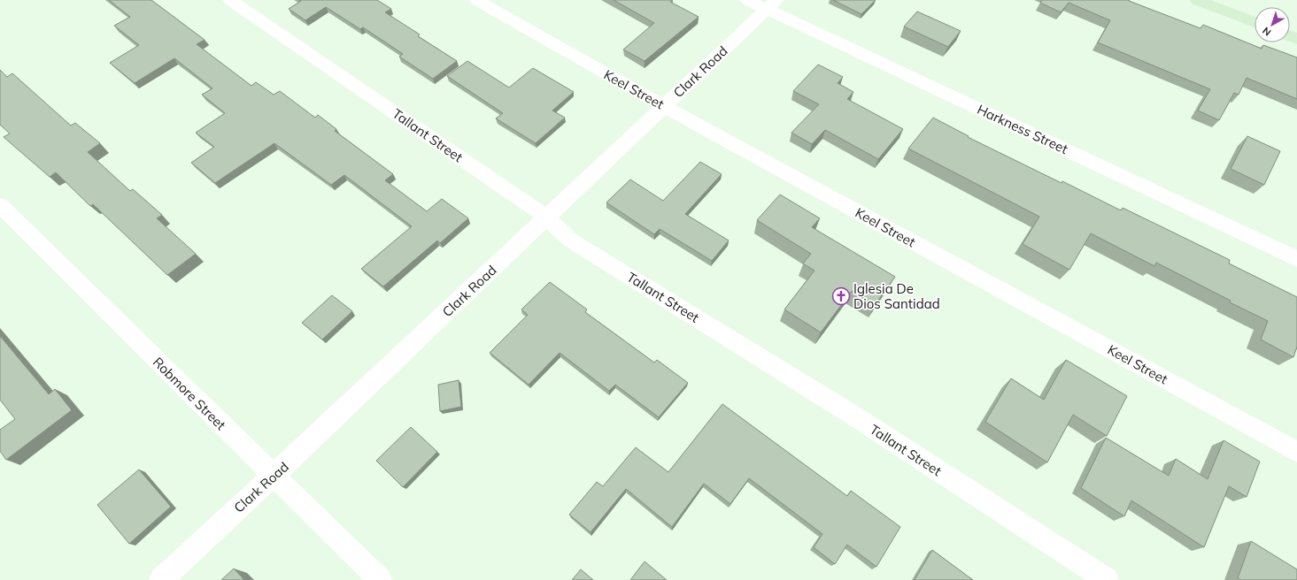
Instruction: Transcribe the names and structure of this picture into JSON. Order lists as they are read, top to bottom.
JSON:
{
  "streets": {
    "street": [
      "Clark Road",
      "Keel Street",
      "Harkness Street",
      "Tallant Street",
      "Robmore Street"
    ]
  },
  "crossings": [
    ["Clark Road", "Keel Street"],
    ["Clark Road", "Harkness Street"],
    ["Clark Road", "Tallant Street"],
    ["Clark Road", "Robmore Street"]
  ],
  "places": {
    "church": ["Iglesia De Dios Santidad"]
  },
  "north": "bottom left"
}
